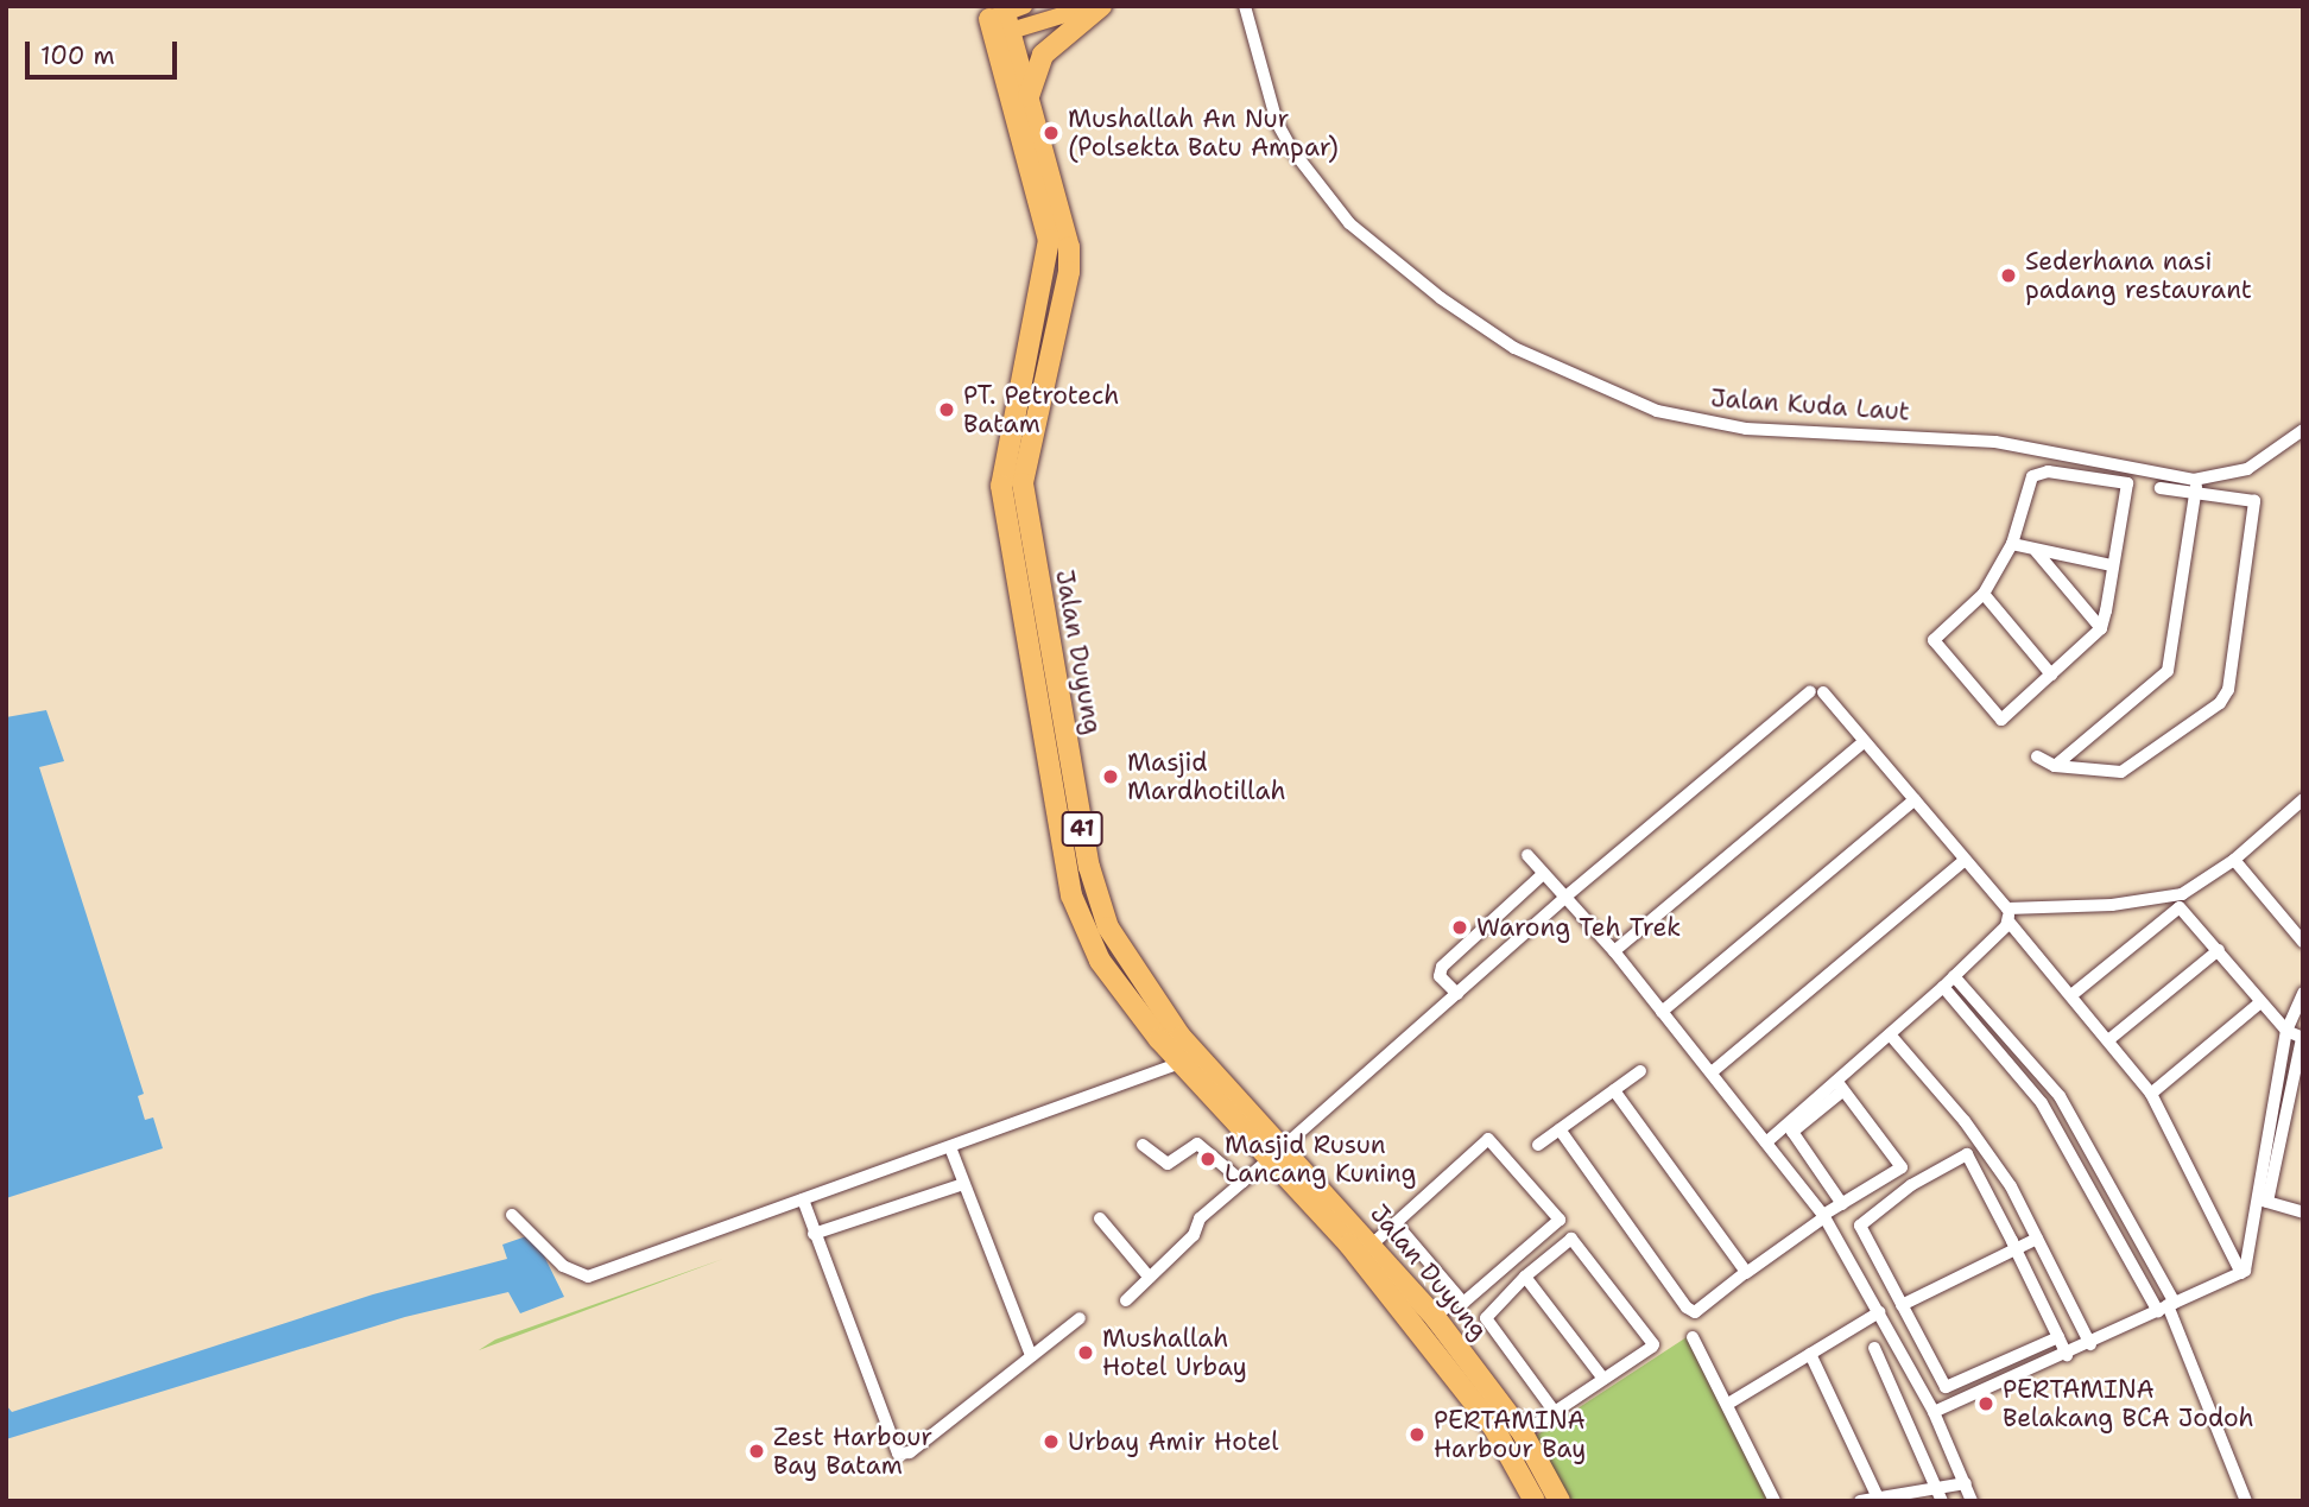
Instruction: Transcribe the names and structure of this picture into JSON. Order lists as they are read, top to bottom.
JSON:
{
  "streets": {
    "highway": ["Jalan Duyung", "41"],
    "street": ["Jalan Kuda Laut"]
  },
  "places": [
    "Mushallah An Nur (Polsekta Batu Ampar)",
    "Sederhana nasi padang restaurant",
    "PT. Petrotech Batam",
    "Masjid Mardhotillah",
    "Warong Teh Trek",
    "Masjid Rusun Lancang Kuning",
    "Mushallah Hotel Urbay",
    "PERTAMINA Belakang BCA Jodoh",
    "PERTAMINA Harbour Bay",
    "Urbay Amir Hotel",
    "Zest Harbour Bay Batam"
  ],
  "scale_bar": "100 m"
}
